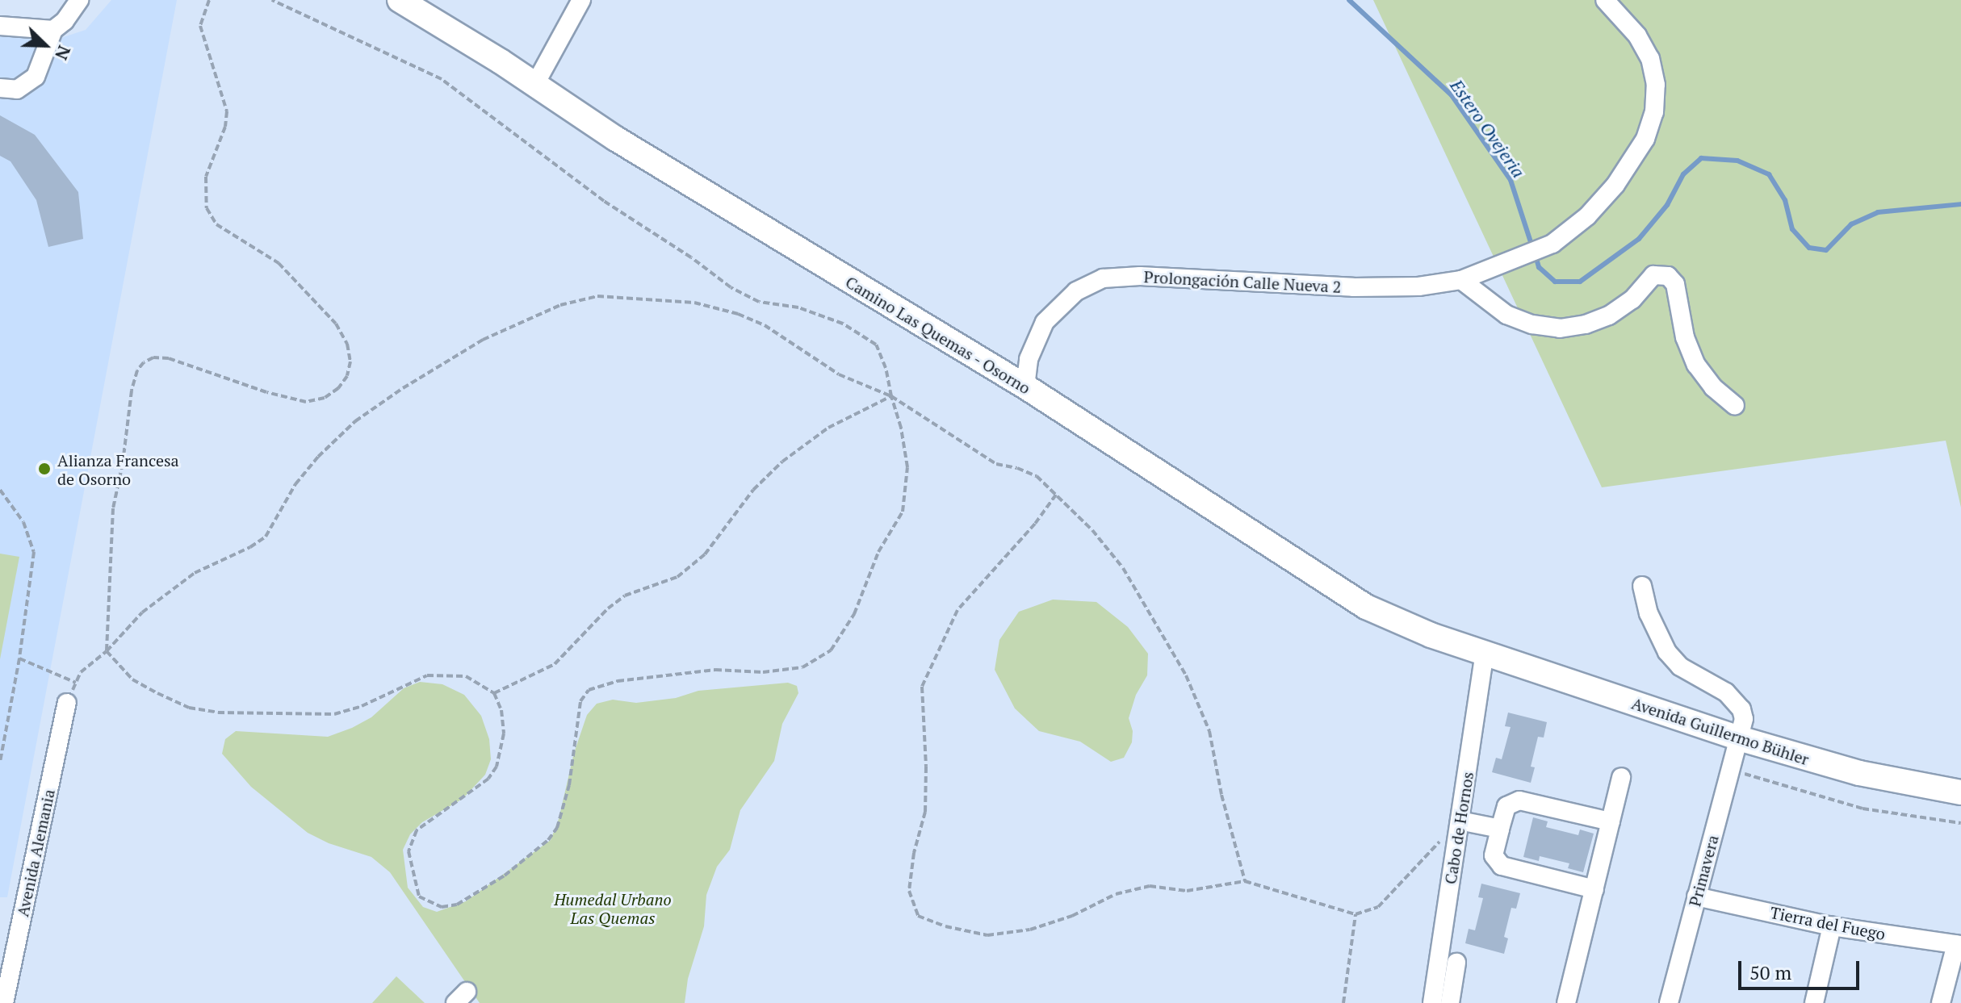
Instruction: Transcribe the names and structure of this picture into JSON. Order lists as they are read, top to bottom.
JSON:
{
  "streets": {
    "main road": ["Camino Las Quemas - Osorno", "Avenida Guillermo Bühler"],
    "street": [
      "Prolongación Calle Nueva 2",
      "Cabo de Hornos",
      "Avenida Alemania",
      "Primavera",
      "Tierra del Fuego"
    ]
  },
  "crossings": [
    ["Prolongación Calle Nueva 2", "Camino Las Quemas - Osorno"],
    ["Camino Las Quemas - Osorno", "Avenida Guillermo Bühler"],
    ["Camino Las Quemas - Osorno", "Cabo de Hornos"],
    ["Avenida Guillermo Bühler", "Cabo de Hornos"],
    ["Avenida Guillermo Bühler", "Primavera"],
    ["Primavera", "Tierra del Fuego"]
  ],
  "water": ["Estero Ovejeria"],
  "parks": ["Humedal Urbano Las Quemas"],
  "places": ["Alianza Francesa de Osorno"],
  "scale_bar": "50 m",
  "north": "bottom right"
}
